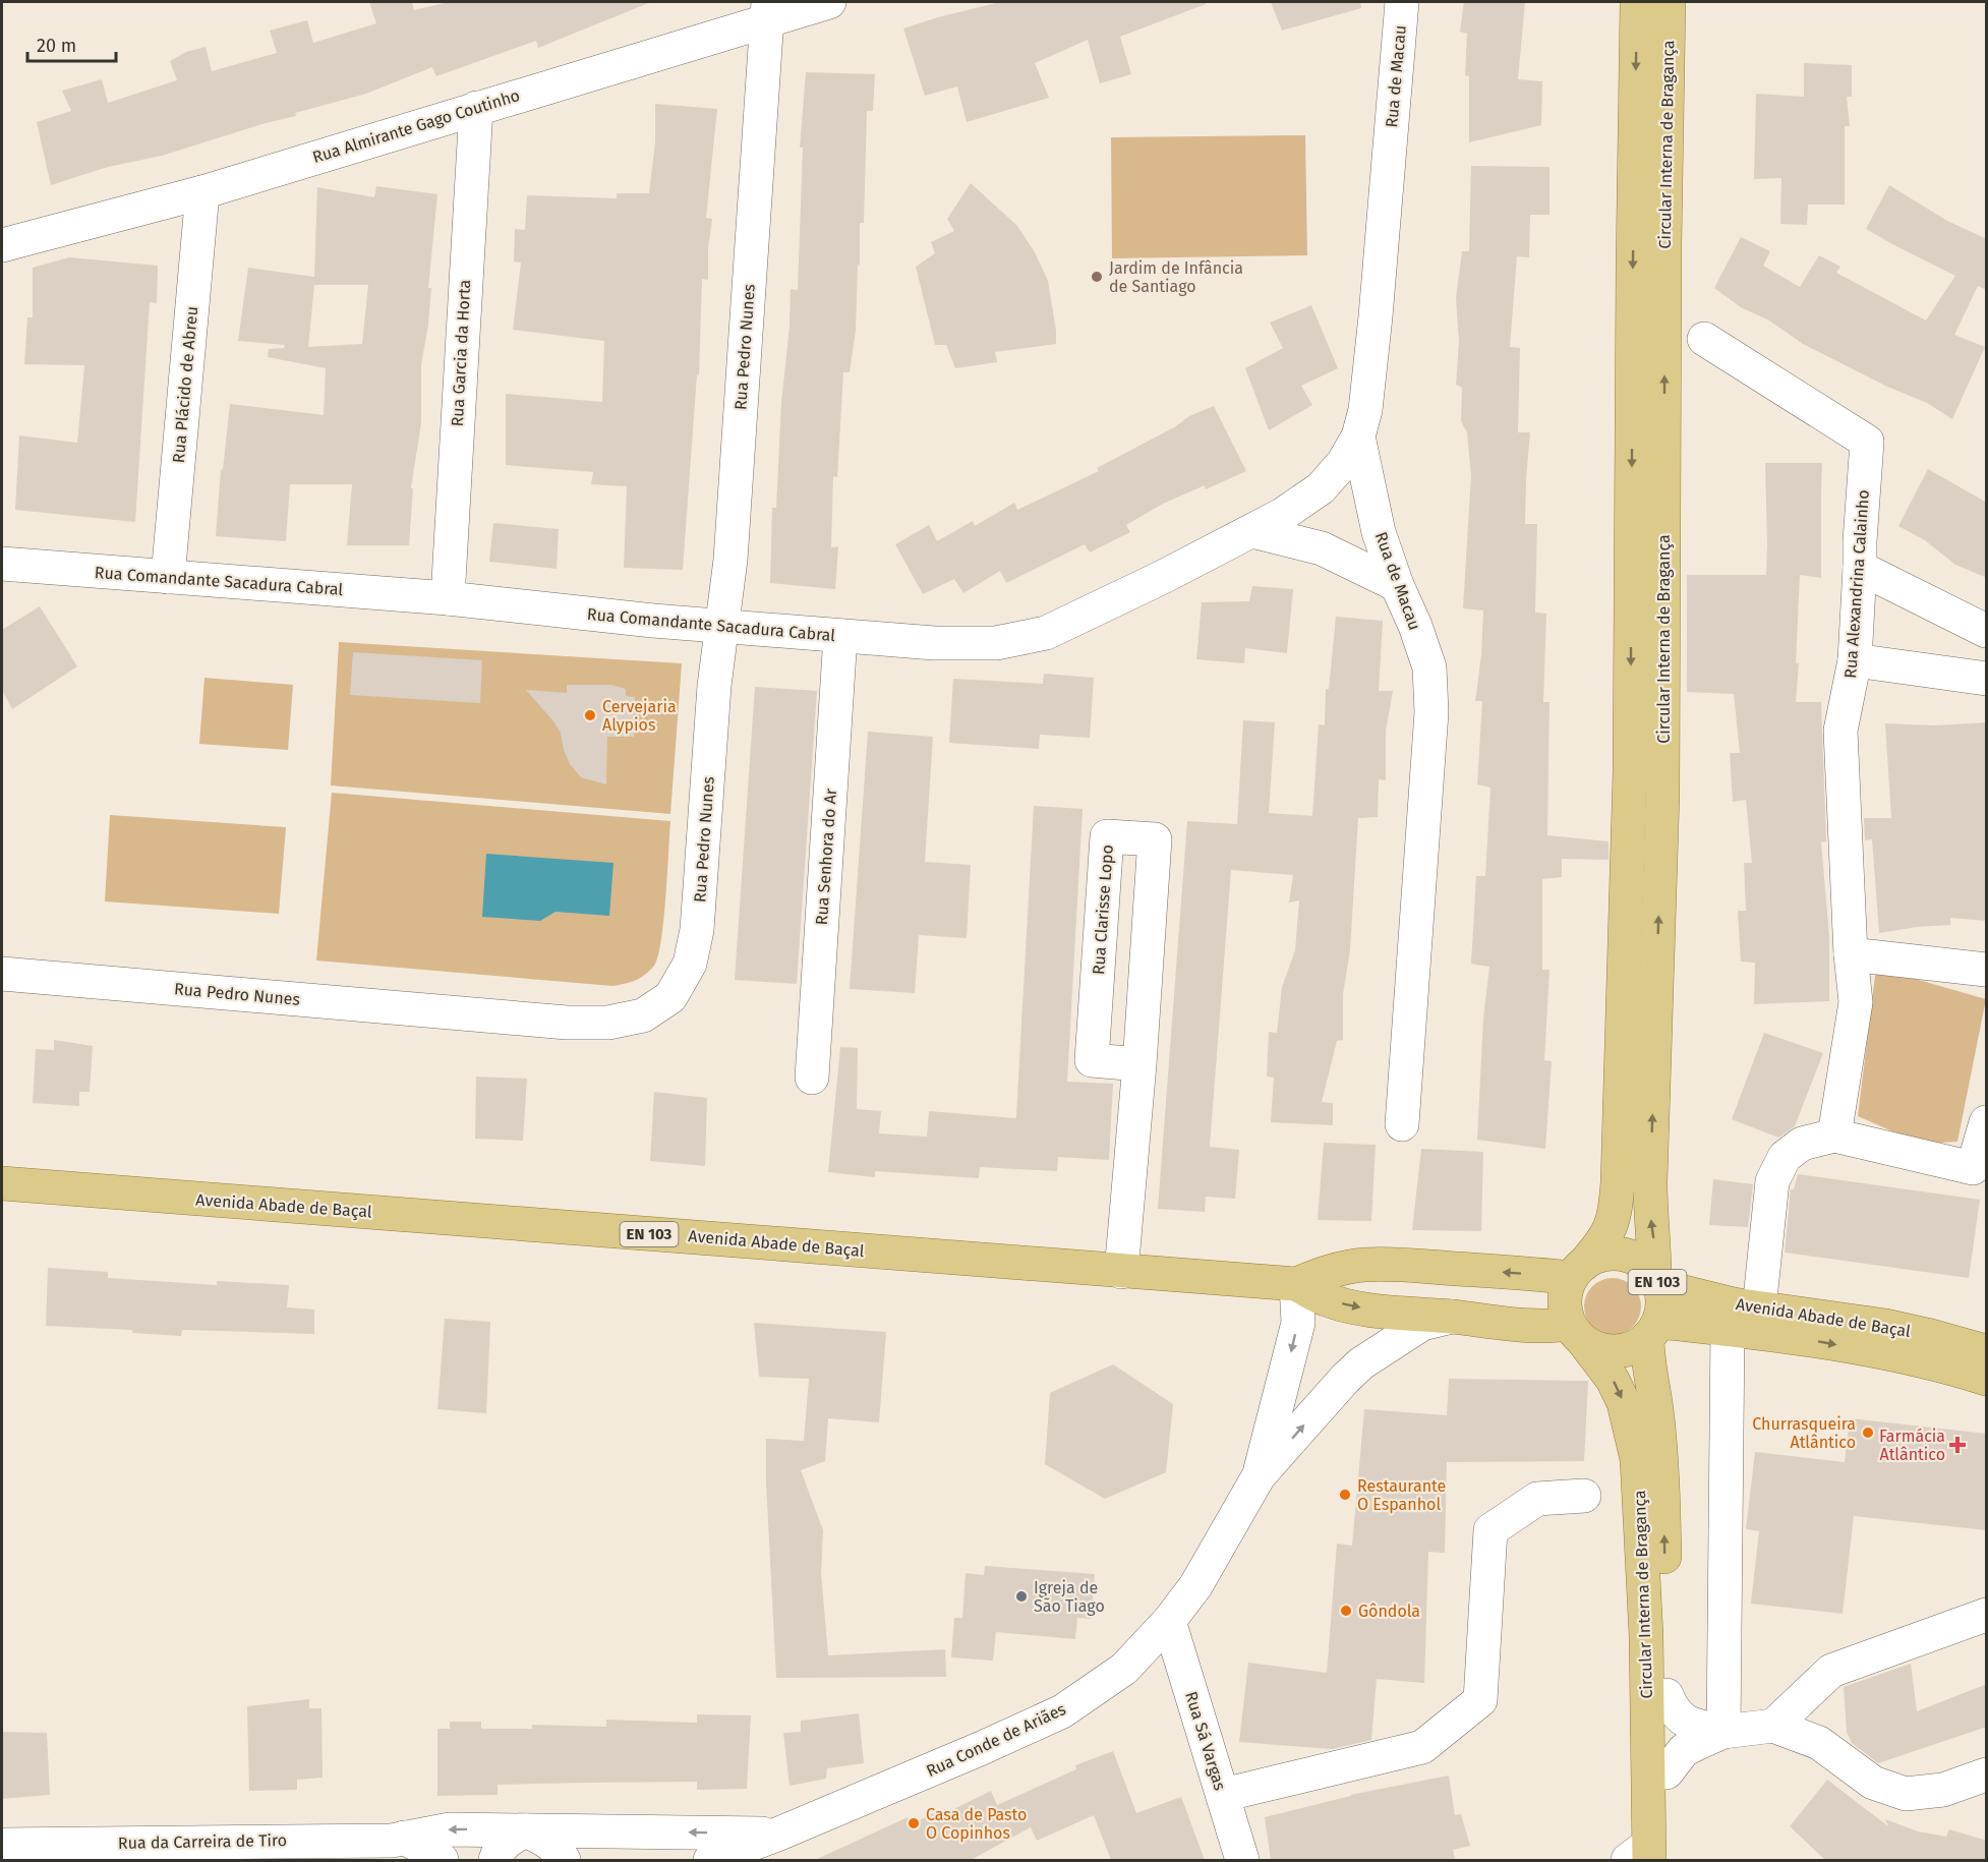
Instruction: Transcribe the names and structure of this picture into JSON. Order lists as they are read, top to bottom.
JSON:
{
  "streets": {
    "main road": ["Circular Interna de Bragança", "Avenida Abade de Baçal", "EN 103"],
    "street": [
      "Rua de Macau",
      "Rua Almirante Gago Coutinho",
      "Rua Pedro Nunes",
      "Rua Garcia da Horta",
      "Rua Plácido de Abreu",
      "Rua Comandante Sacadura Cabral",
      "Rua Alexandrina Calainho",
      "Rua Senhora do Ar",
      "Rua Clarisse Lopo",
      "Rua Conde de Ariães",
      "Rua Sá Vargas",
      "Rua da Carreira de Tiro"
    ]
  },
  "crossings": [
    ["Rua de Macau", "Rua Comandante Sacadura Cabral"],
    ["Rua Almirante Gago Coutinho", "Rua Pedro Nunes"],
    ["Rua Almirante Gago Coutinho", "Rua Garcia da Horta"],
    ["Rua Almirante Gago Coutinho", "Rua Plácido de Abreu"],
    ["Circular Interna de Bragança", "Avenida Abade de Baçal"],
    ["Circular Interna de Bragança", "EN 103"],
    ["Rua Pedro Nunes", "Rua Comandante Sacadura Cabral"],
    ["Rua Garcia da Horta", "Rua Comandante Sacadura Cabral"],
    ["Rua Plácido de Abreu", "Rua Comandante Sacadura Cabral"],
    ["Rua Comandante Sacadura Cabral", "Rua Senhora do Ar"],
    ["Rua Clarisse Lopo", "Avenida Abade de Baçal"],
    ["Avenida Abade de Baçal", "EN 103"],
    ["Avenida Abade de Baçal", "Rua Conde de Ariães"],
    ["Rua Conde de Ariães", "Rua Sá Vargas"],
    ["Rua Conde de Ariães", "Rua da Carreira de Tiro"]
  ],
  "one_way": ["Rua da Carreira de Tiro"],
  "places": {
    "other": [
      "Jardim de Infância de Santiago",
      "Cervejaria Alypios",
      "Churrasqueira Atlântico",
      "Restaurante O Espanhol",
      "Igreja de São Tiago",
      "Gôndola",
      "Casa de Pasto O Copinhos"
    ],
    "health": ["Farmácia Atlântico"]
  },
  "scale_bar": "20 m"
}
